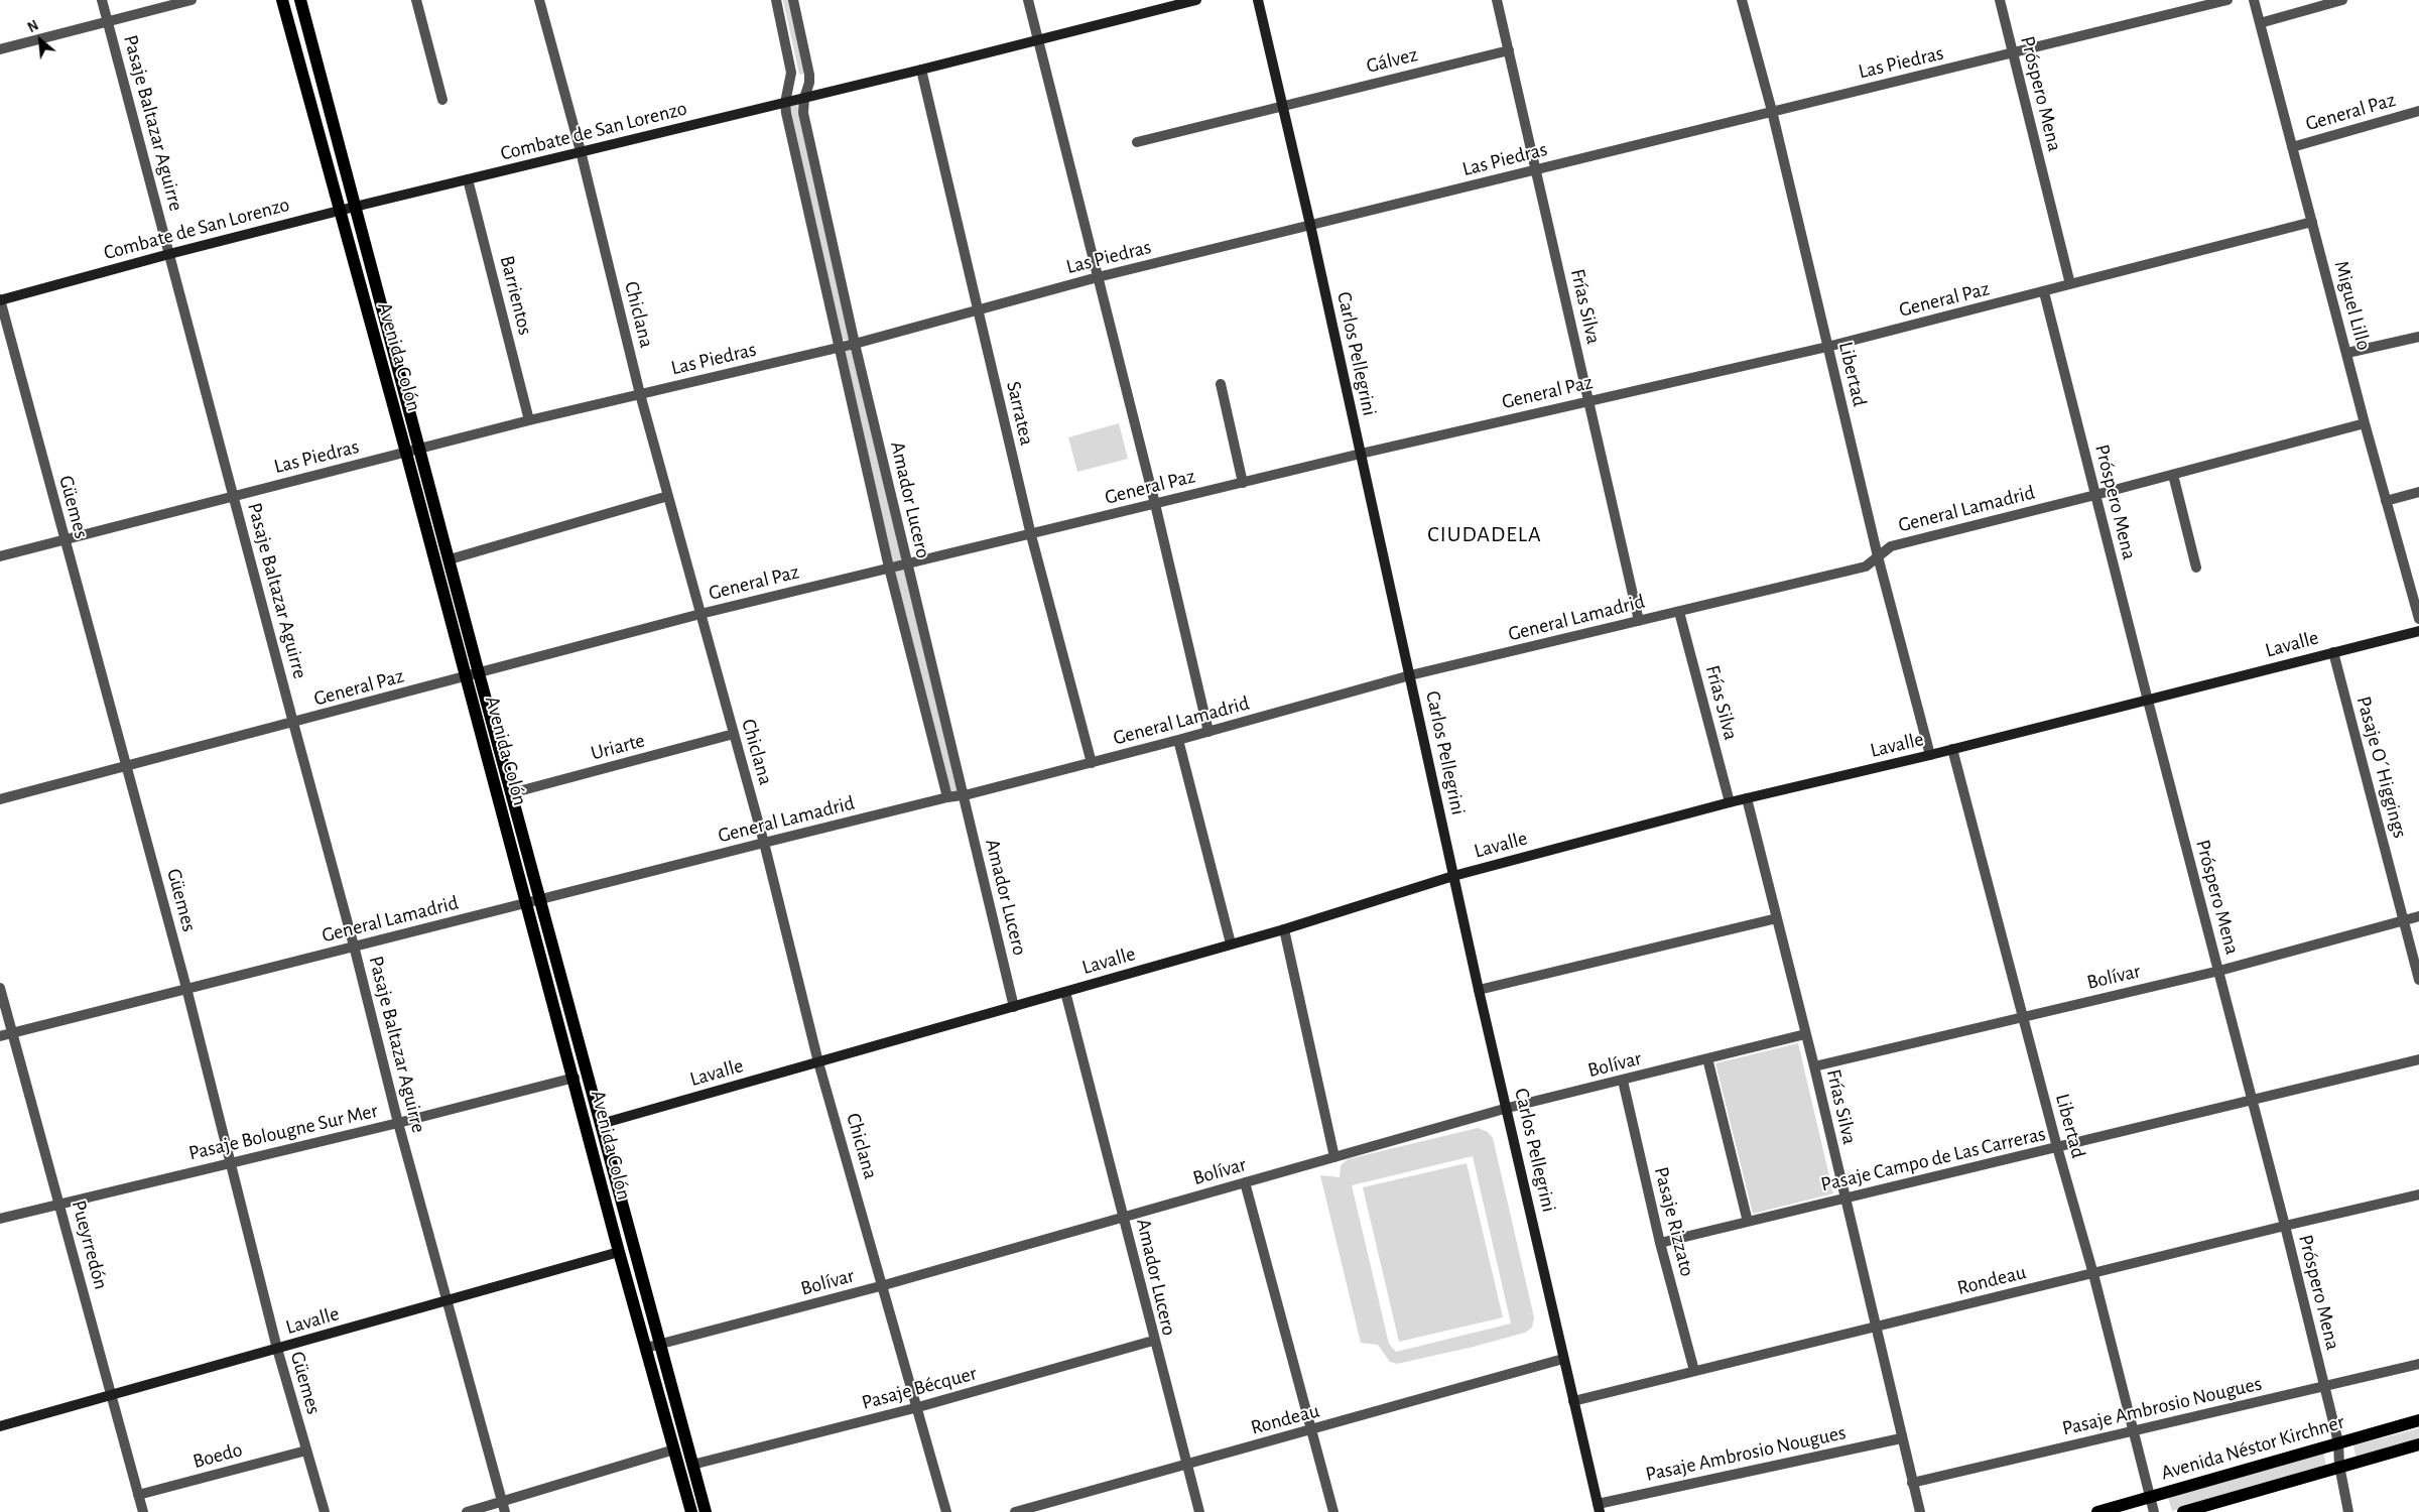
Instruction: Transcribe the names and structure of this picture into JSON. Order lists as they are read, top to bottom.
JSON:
{
  "streets": {
    "main road": ["Avenida Colón", "Avenida Néstor Kirchner"],
    "street": [
      "Gálvez",
      "Las Piedras",
      "Próspero Mena",
      "General Paz",
      "Pasaje Baltazar Aguirre",
      "Combate de San Lorenzo",
      "Barrientos",
      "Miguel Lillo",
      "Frías Silva",
      "Chiclana",
      "Carlos Pellegrini",
      "Libertad",
      "Sarratea",
      "Amador Lucero",
      "Güemes",
      "General Lamadrid",
      "Lavalle",
      "Uriarte",
      "Pasaje O´Higgings",
      "Bolívar",
      "Pasaje Bolougne Sur Mer",
      "Pasaje Campo de Las Carreras",
      "Pasaje Rizzato",
      "Pueyrredón",
      "Rondeau",
      "Pasaje Bécquer",
      "Pasaje Ambrosio Nougues",
      "Boedo"
    ]
  },
  "crossings": [
    ["Gálvez", "Frías Silva"],
    ["Gálvez", "Carlos Pellegrini"],
    ["Las Piedras", "Próspero Mena"],
    ["Las Piedras", "Pasaje Baltazar Aguirre"],
    ["Las Piedras", "Barrientos"],
    ["Las Piedras", "Frías Silva"],
    ["Las Piedras", "Chiclana"],
    ["Las Piedras", "Carlos Pellegrini"],
    ["Las Piedras", "Avenida Colón"],
    ["Las Piedras", "Libertad"],
    ["Las Piedras", "Sarratea"],
    ["Las Piedras", "Amador Lucero"],
    ["Las Piedras", "Güemes"],
    ["Próspero Mena", "General Paz"],
    ["Próspero Mena", "General Lamadrid"],
    ["Próspero Mena", "Lavalle"],
    ["Próspero Mena", "Bolívar"],
    ["Próspero Mena", "Pasaje Campo de Las Carreras"],
    ["Próspero Mena", "Rondeau"],
    ["Próspero Mena", "Pasaje Ambrosio Nougues"],
    ["Próspero Mena", "Avenida Néstor Kirchner"],
    ["General Paz", "Pasaje Baltazar Aguirre"],
    ["General Paz", "Miguel Lillo"],
    ["General Paz", "Frías Silva"],
    ["General Paz", "Chiclana"],
    ["General Paz", "Carlos Pellegrini"],
    ["General Paz", "Avenida Colón"],
    ["General Paz", "Libertad"],
    ["General Paz", "Sarratea"],
    ["General Paz", "Amador Lucero"],
    ["General Paz", "Güemes"],
    ["Pasaje Baltazar Aguirre", "Combate de San Lorenzo"],
    ["Pasaje Baltazar Aguirre", "General Lamadrid"],
    ["Pasaje Baltazar Aguirre", "Lavalle"],
    ["Pasaje Baltazar Aguirre", "Pasaje Bolougne Sur Mer"],
    ["Combate de San Lorenzo", "Barrientos"],
    ["Combate de San Lorenzo", "Chiclana"],
    ["Combate de San Lorenzo", "Avenida Colón"],
    ["Combate de San Lorenzo", "Sarratea"],
    ["Combate de San Lorenzo", "Amador Lucero"],
    ["Combate de San Lorenzo", "Güemes"],
    ["Miguel Lillo", "General Lamadrid"],
    ["Frías Silva", "General Lamadrid"],
    ["Frías Silva", "Lavalle"],
    ["Frías Silva", "Bolívar"],
    ["Frías Silva", "Pasaje Campo de Las Carreras"],
    ["Frías Silva", "Rondeau"],
    ["Frías Silva", "Pasaje Ambrosio Nougues"],
    ["Chiclana", "General Lamadrid"],
    ["Chiclana", "Lavalle"],
    ["Chiclana", "Uriarte"],
    ["Chiclana", "Bolívar"],
    ["Chiclana", "Pasaje Bécquer"],
    ["Carlos Pellegrini", "General Lamadrid"],
    ["Carlos Pellegrini", "Lavalle"],
    ["Carlos Pellegrini", "Bolívar"],
    ["Carlos Pellegrini", "Rondeau"],
    ["Carlos Pellegrini", "Pasaje Ambrosio Nougues"],
    ["Avenida Colón", "General Lamadrid"],
    ["Avenida Colón", "Lavalle"],
    ["Avenida Colón", "Uriarte"],
    ["Avenida Colón", "Bolívar"],
    ["Avenida Colón", "Pasaje Bolougne Sur Mer"],
    ["Avenida Colón", "Pasaje Bécquer"],
    ["Libertad", "General Lamadrid"],
    ["Libertad", "Lavalle"],
    ["Libertad", "Bolívar"],
    ["Libertad", "Pasaje Campo de Las Carreras"],
    ["Libertad", "Rondeau"],
    ["Libertad", "Pasaje Ambrosio Nougues"],
    ["Libertad", "Avenida Néstor Kirchner"],
    ["Sarratea", "General Lamadrid"],
    ["Amador Lucero", "General Lamadrid"],
    ["Amador Lucero", "Lavalle"],
    ["Amador Lucero", "Bolívar"],
    ["Amador Lucero", "Rondeau"],
    ["Amador Lucero", "Pasaje Bécquer"],
    ["Güemes", "General Lamadrid"],
    ["Güemes", "Lavalle"],
    ["Güemes", "Pasaje Bolougne Sur Mer"],
    ["Güemes", "Boedo"],
    ["General Lamadrid", "Pueyrredón"],
    ["Lavalle", "Pasaje O´Higgings"],
    ["Lavalle", "Pueyrredón"],
    ["Pasaje O´Higgings", "Bolívar"],
    ["Bolívar", "Pasaje Rizzato"],
    ["Pasaje Bolougne Sur Mer", "Pueyrredón"],
    ["Pasaje Campo de Las Carreras", "Pasaje Rizzato"],
    ["Pasaje Rizzato", "Rondeau"],
    ["Pueyrredón", "Boedo"]
  ],
  "districts": ["CIUDADELA"],
  "north": "top left"
}
